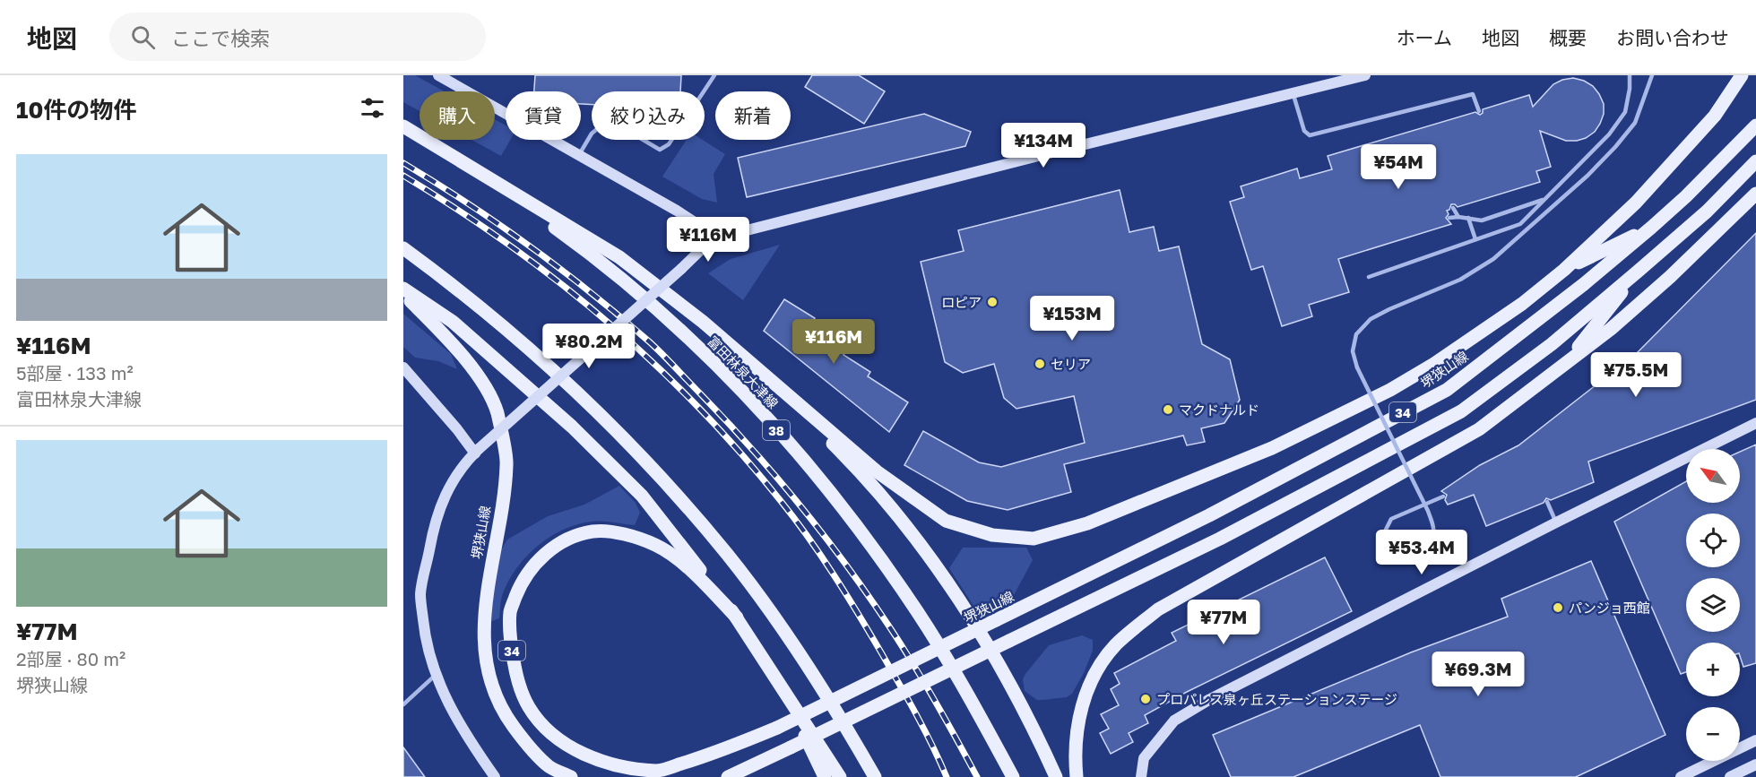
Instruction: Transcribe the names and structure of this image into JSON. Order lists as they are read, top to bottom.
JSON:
{
  "streets": {
    "main road": [
      "堺狭山線",
      "富田林泉大津線",
      "34",
      "38"
    ]
  },
  "places": [
    "ロピア",
    "セリア",
    "マクドナルド",
    "パンジョ西館",
    "プロパレス泉ヶ丘ステーションステージ"
  ],
  "north": "top left",
  "page": {
    "header": "地図",
    "search": "ここで検索",
    "nav": [
      "ホーム",
      "地図",
      "概要",
      "お問い合わせ"
    ],
    "heading": "10件の物件",
    "chip": [
      "購入",
      "賃貸",
      "絞り込み",
      "新着"
    ],
    "price": [
      "¥134M",
      "¥54M",
      "¥116M",
      "¥153M",
      "¥116M",
      "¥80.2M",
      "¥75.5M",
      "¥53.4M",
      "¥77M",
      "¥69.3M"
    ],
    "list": [
      {
        "name": "¥116M",
        "note": "5部屋 · 133 m² · 富田林泉大津線"
      },
      {
        "name": "¥77M",
        "note": "2部屋 · 80 m² · 堺狭山線"
      }
    ],
    "map_buttons": ["+", "−"]
  }
}
